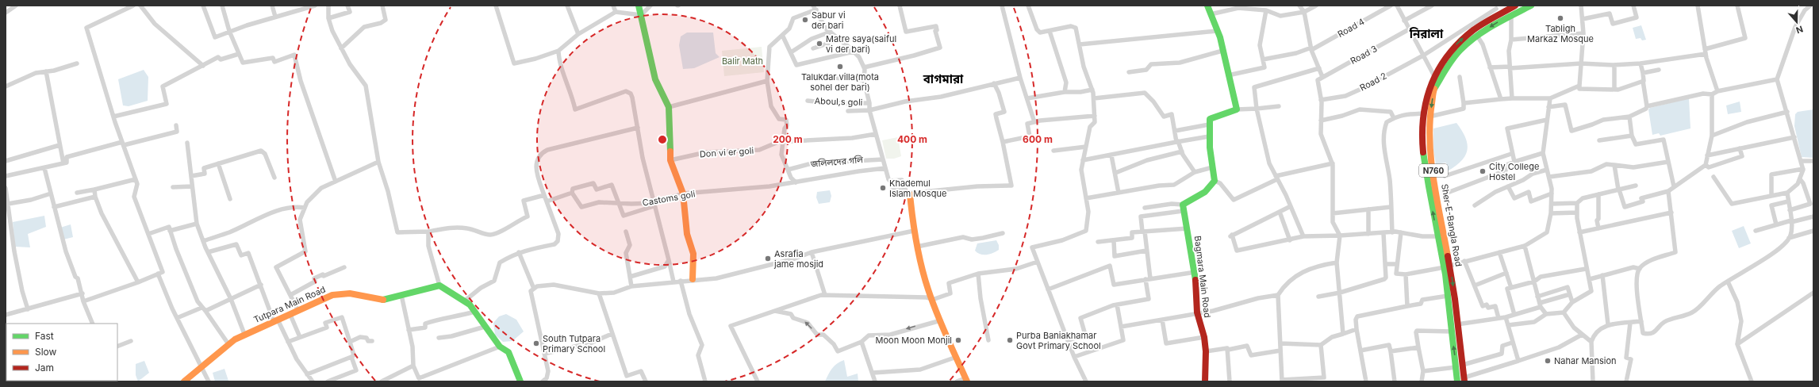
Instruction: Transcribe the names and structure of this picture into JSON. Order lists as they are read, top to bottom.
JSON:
{
  "streets": {
    "main road": [
      "N760",
      "Sher-E-Bangla Road",
      "Bagmara Main Road",
      "Tutpara Main Road"
    ],
    "street": [
      "Road 4",
      "Road 3",
      "Road 2",
      "Aboul,s goli",
      "Don vi er goli",
      "জলিলদের গলি",
      "Castoms goli"
    ]
  },
  "crossings": [
    ["Road 3", "Road 2"],
    ["Road 2", "Sher-E-Bangla Road"]
  ],
  "districts": ["নিরালা", "বাগমারা"],
  "parks": ["Balir Math"],
  "places": [
    "Tabligh Markaz Mosque",
    "Sabur vi der bari",
    "Matre saya(saiful vi der bari)",
    "Talukdar villa(mota sohel der bari)",
    "City College Hostel",
    "Khademul Islam Mosque",
    "Asrafia jame mosjid",
    "Moon Moon Monjil",
    "Purba Baniakhamar Govt Primary School",
    "South Tutpara Primary School",
    "Nahar Mansion"
  ],
  "legend": ["Fast", "Slow", "Jam"],
  "north": "bottom",
  "rings": ["200 m", "400 m", "600 m"]
}
